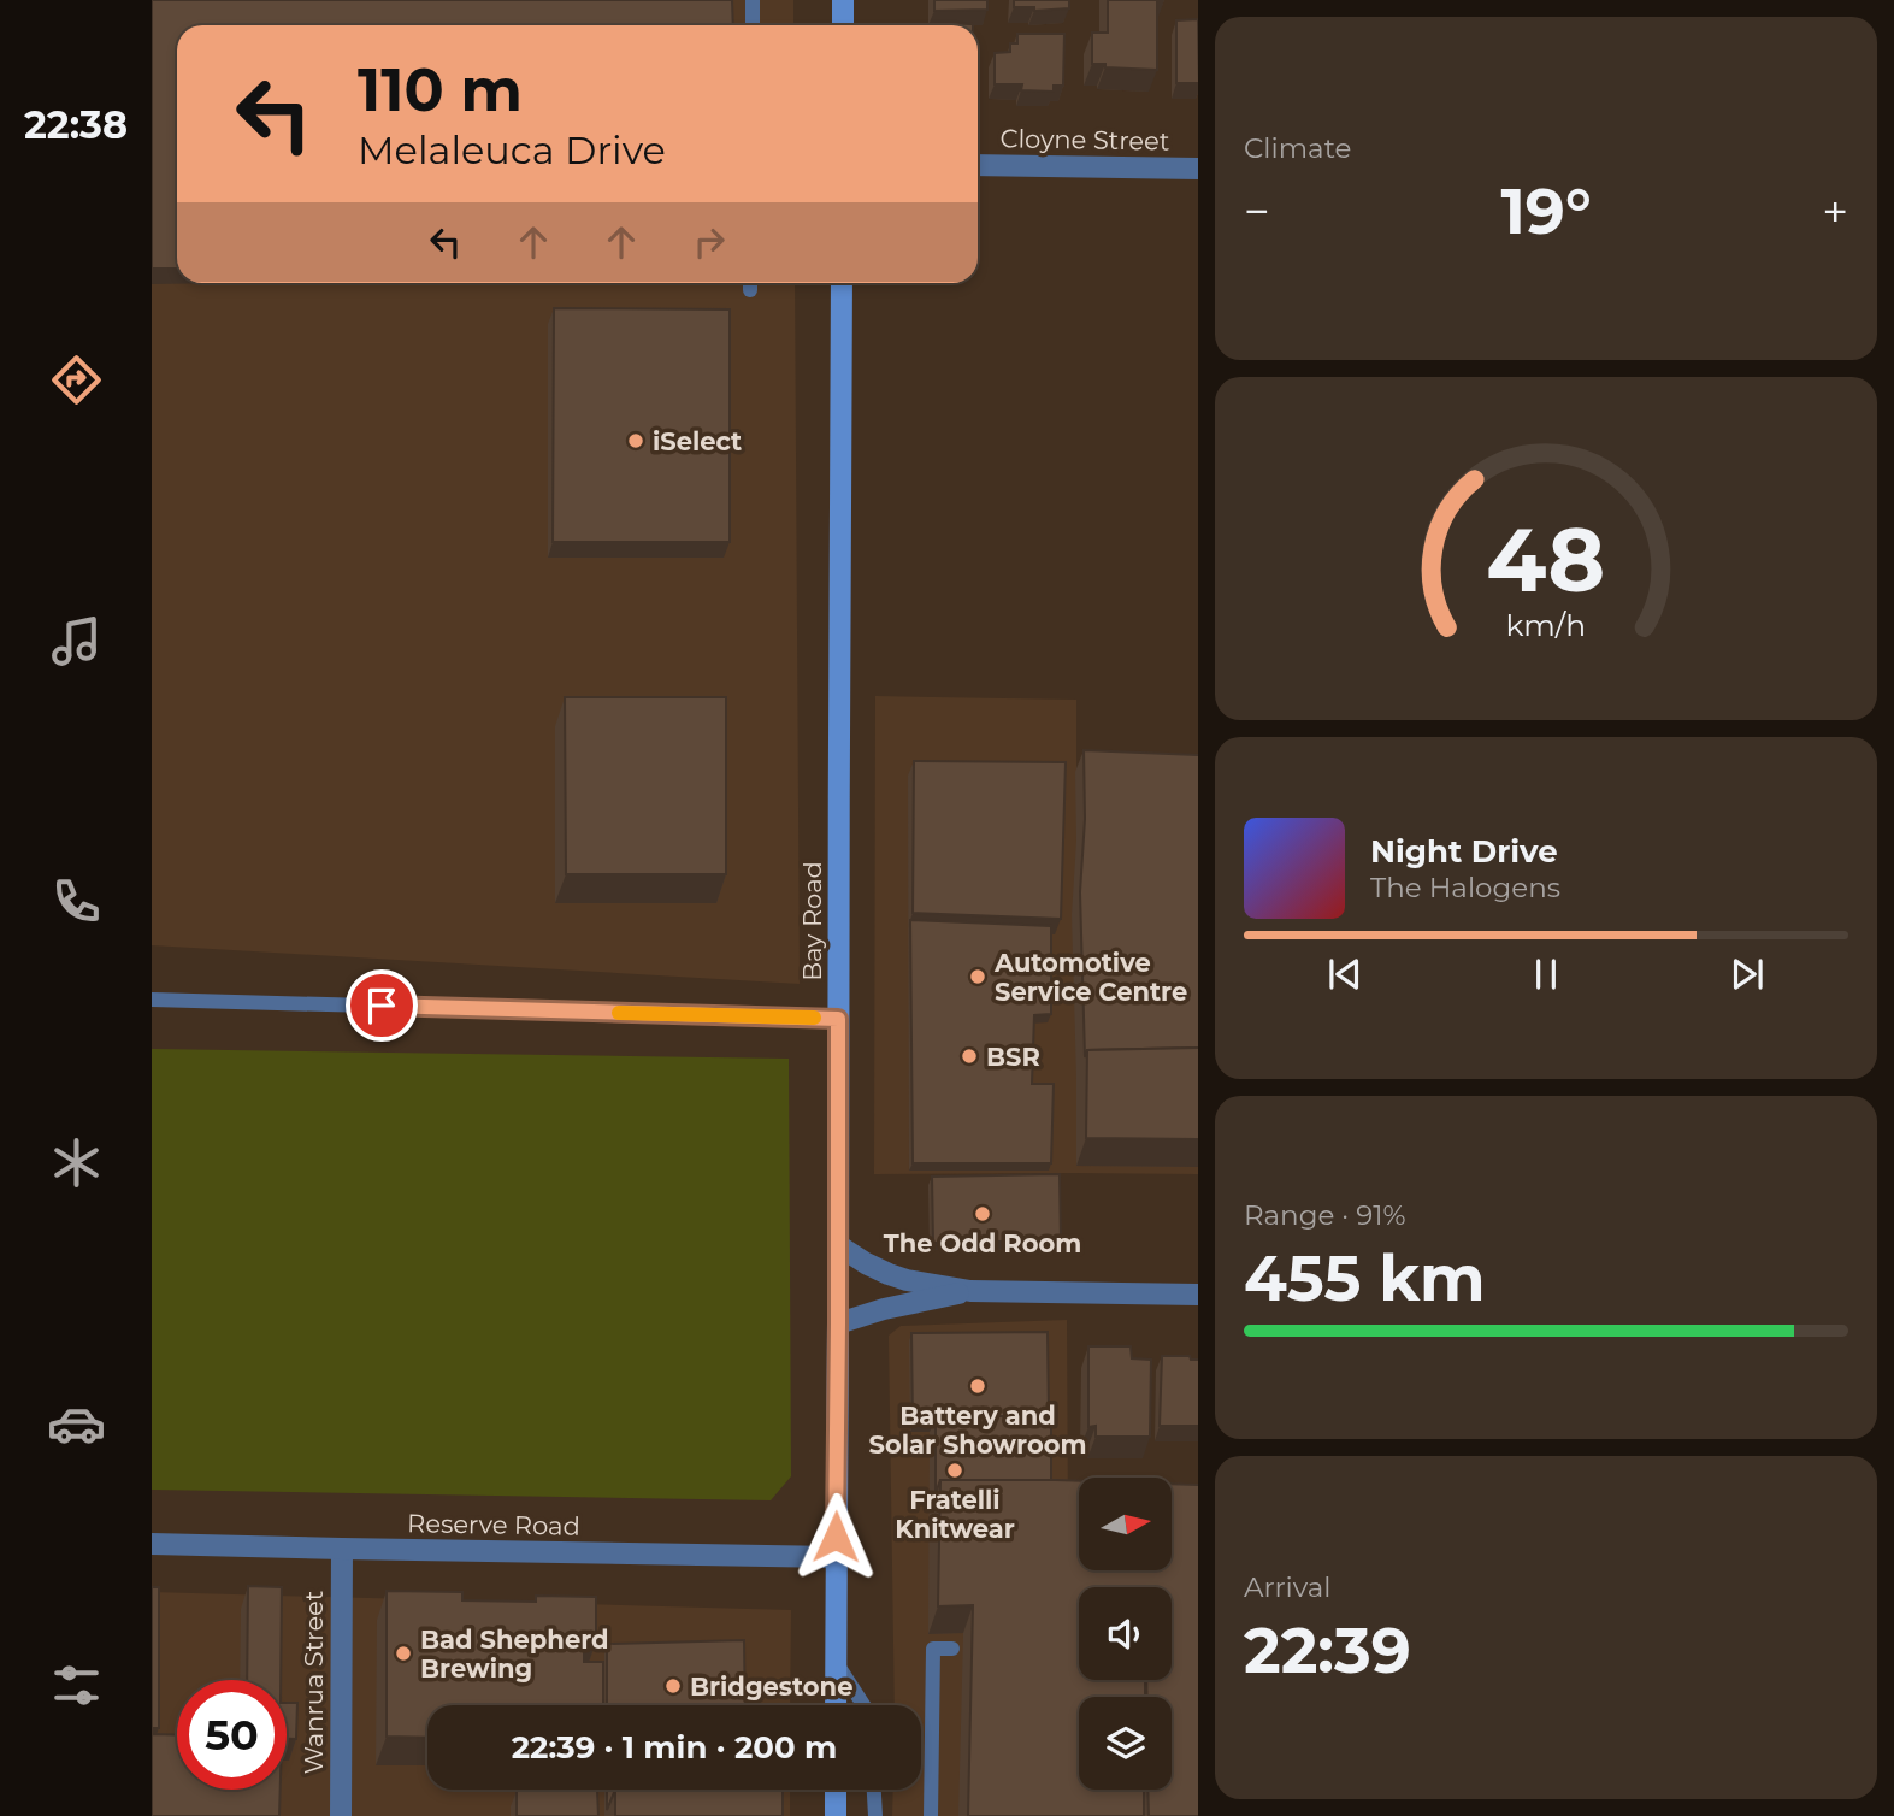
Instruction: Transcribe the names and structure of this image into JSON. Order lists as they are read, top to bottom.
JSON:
{
  "streets": {
    "main road": ["Bay Road"],
    "street": ["Cloyne Street", "Reserve Road", "Wanrua Street"]
  },
  "crossings": [
    ["Bay Road", "Reserve Road"],
    ["Reserve Road", "Wanrua Street"]
  ],
  "places": [
    "iSelect",
    "Automotive Service Centre",
    "BSR",
    "The Odd Room",
    "Battery and Solar Showroom",
    "Fratelli Knitwear",
    "Bad Shepherd Brewing",
    "Bridgestone"
  ],
  "north": "right",
  "page": {
    "tabs": "22:38",
    "tile": [
      "Climate",
      ["Range · 91%", "455 km"],
      ["Arrival", "22:39"]
    ],
    "turn": ["110 m", "Melaleuca Drive"],
    "heat": ["−", "19°", "+"],
    "song": ["Night Drive", "The Halogens"],
    "limit": "50",
    "trip": "22:39 · 1 min · 200 m",
    "gauge": ["48", "km/h"]
  }
}
